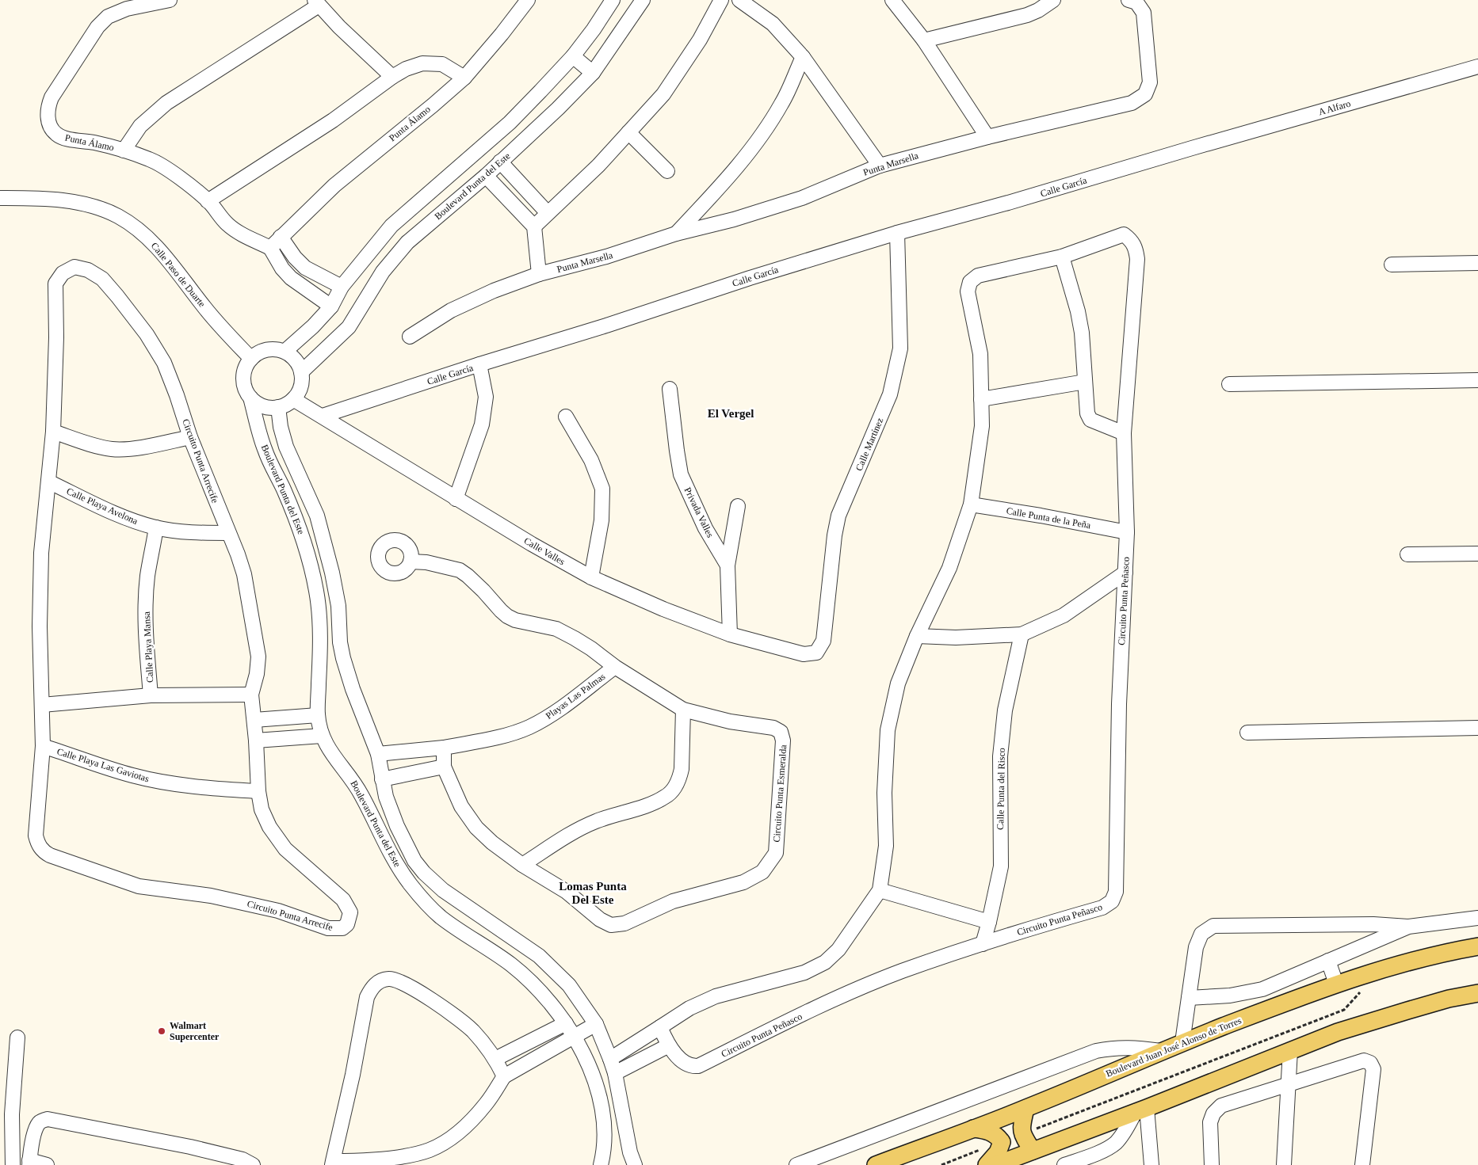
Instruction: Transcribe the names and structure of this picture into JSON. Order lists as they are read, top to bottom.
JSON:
{
  "streets": {
    "main road": ["Boulevard Juan José Alonso de Torres"],
    "street": [
      "A Alfaro",
      "Punta Álamo",
      "Punta Marsella",
      "Boulevard Punta del Este",
      "Calle García",
      "Calle Paso de Duarte",
      "Calle Martínez",
      "Circuito Punta Arrecife",
      "Calle Playa Avelona",
      "Privada Valles",
      "Calle Punta de la Peña",
      "Calle Valles",
      "Circuito Punta Peñasco",
      "Calle Playa Mansa",
      "Playas Las Palmas",
      "Calle Playa Las Gaviotas",
      "Calle Punta del Risco",
      "Circuito Punta Esmeralda"
    ]
  },
  "crossings": [
    ["A Alfaro", "Calle García"],
    ["Boulevard Punta del Este", "Calle Paso de Duarte"],
    ["Boulevard Punta del Este", "Calle Valles"],
    ["Boulevard Punta del Este", "Circuito Punta Peñasco"],
    ["Boulevard Punta del Este", "Playas Las Palmas"],
    ["Calle García", "Calle Martínez"],
    ["Calle García", "Calle Valles"],
    ["Calle Paso de Duarte", "Calle Valles"],
    ["Calle Martínez", "Calle Valles"],
    ["Circuito Punta Arrecife", "Calle Playa Avelona"],
    ["Circuito Punta Arrecife", "Calle Playa Las Gaviotas"],
    ["Calle Playa Avelona", "Calle Playa Mansa"],
    ["Privada Valles", "Calle Valles"],
    ["Calle Punta de la Peña", "Circuito Punta Peñasco"],
    ["Circuito Punta Peñasco", "Calle Punta del Risco"],
    ["Playas Las Palmas", "Circuito Punta Esmeralda"]
  ],
  "districts": ["El Vergel", "Lomas Punta Del Este"],
  "places": ["Walmart Supercenter"]
}
